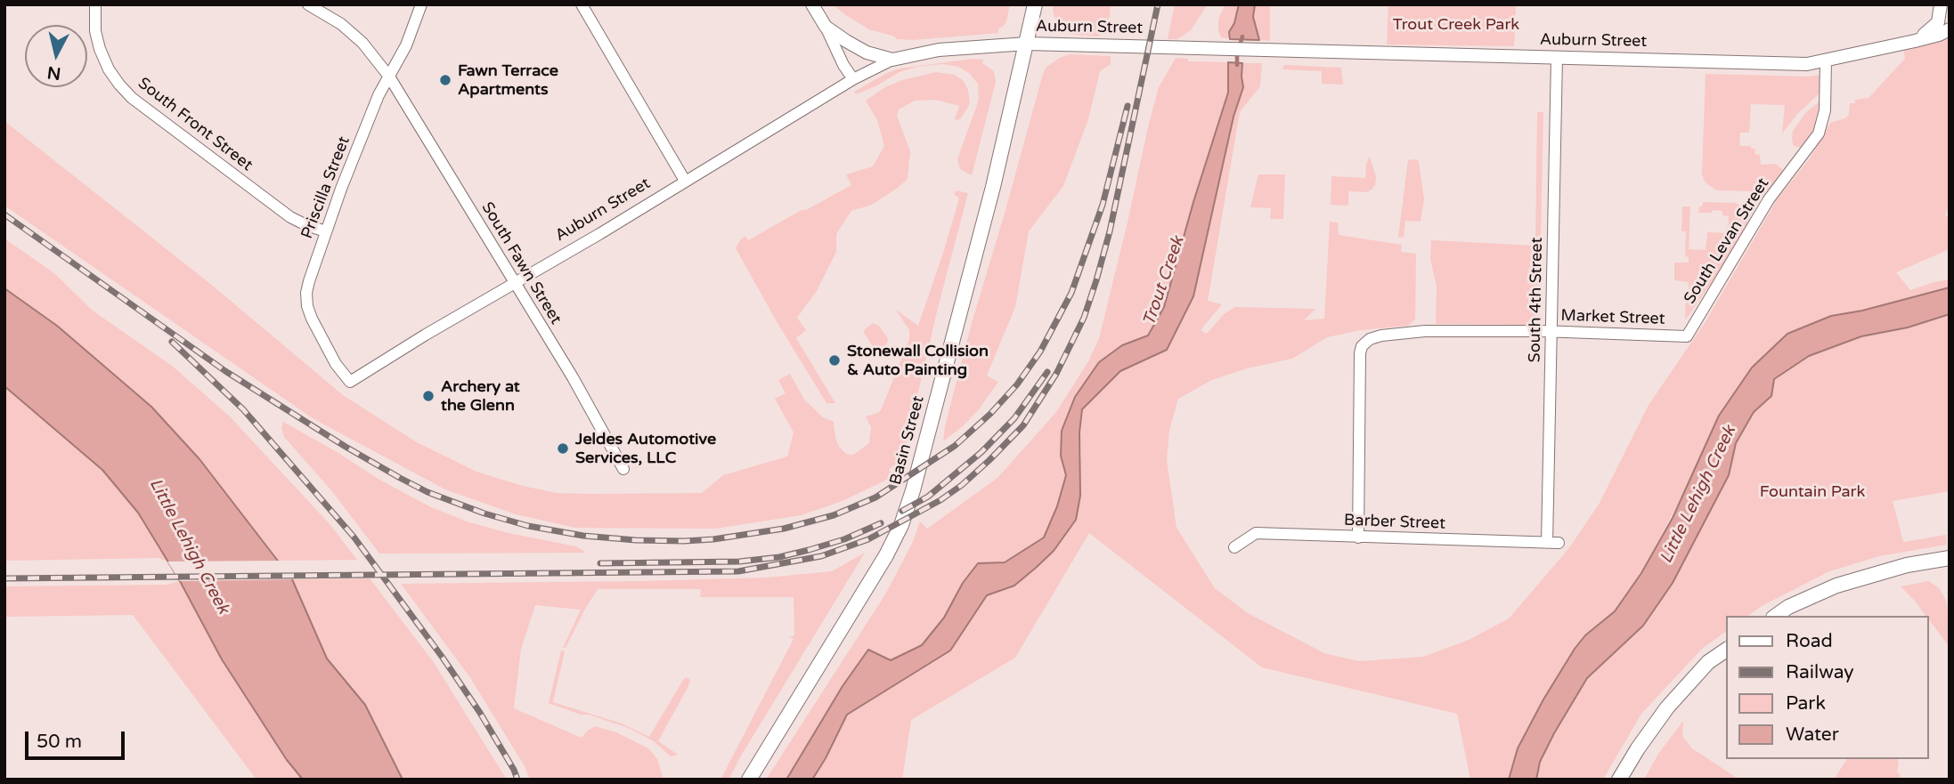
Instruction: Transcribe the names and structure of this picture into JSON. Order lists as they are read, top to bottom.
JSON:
{
  "streets": {
    "main road": ["Basin Street"],
    "street": [
      "Auburn Street",
      "South Front Street",
      "Priscilla Street",
      "South Levan Street",
      "South Fawn Street",
      "South 4th Street",
      "Market Street",
      "Barber Street"
    ]
  },
  "crossings": [
    ["Auburn Street", "Priscilla Street"],
    ["Auburn Street", "South Levan Street"],
    ["Auburn Street", "South Fawn Street"],
    ["Auburn Street", "South 4th Street"],
    ["Auburn Street", "Basin Street"],
    ["South Front Street", "Priscilla Street"],
    ["Priscilla Street", "South Fawn Street"],
    ["South Levan Street", "Market Street"],
    ["South 4th Street", "Market Street"],
    ["South 4th Street", "Barber Street"],
    ["Market Street", "Barber Street"]
  ],
  "water": ["Trout Creek", "Little Lehigh Creek"],
  "parks": ["Trout Creek Park", "Fountain Park"],
  "places": [
    "Fawn Terrace Apartments",
    "Stonewall Collision & Auto Painting",
    "Archery at the Glenn",
    "Jeldes Automotive Services, LLC"
  ],
  "legend": [
    "Road",
    "Railway",
    "Park",
    "Water"
  ],
  "scale_bar": "50 m",
  "north": "bottom"
}
